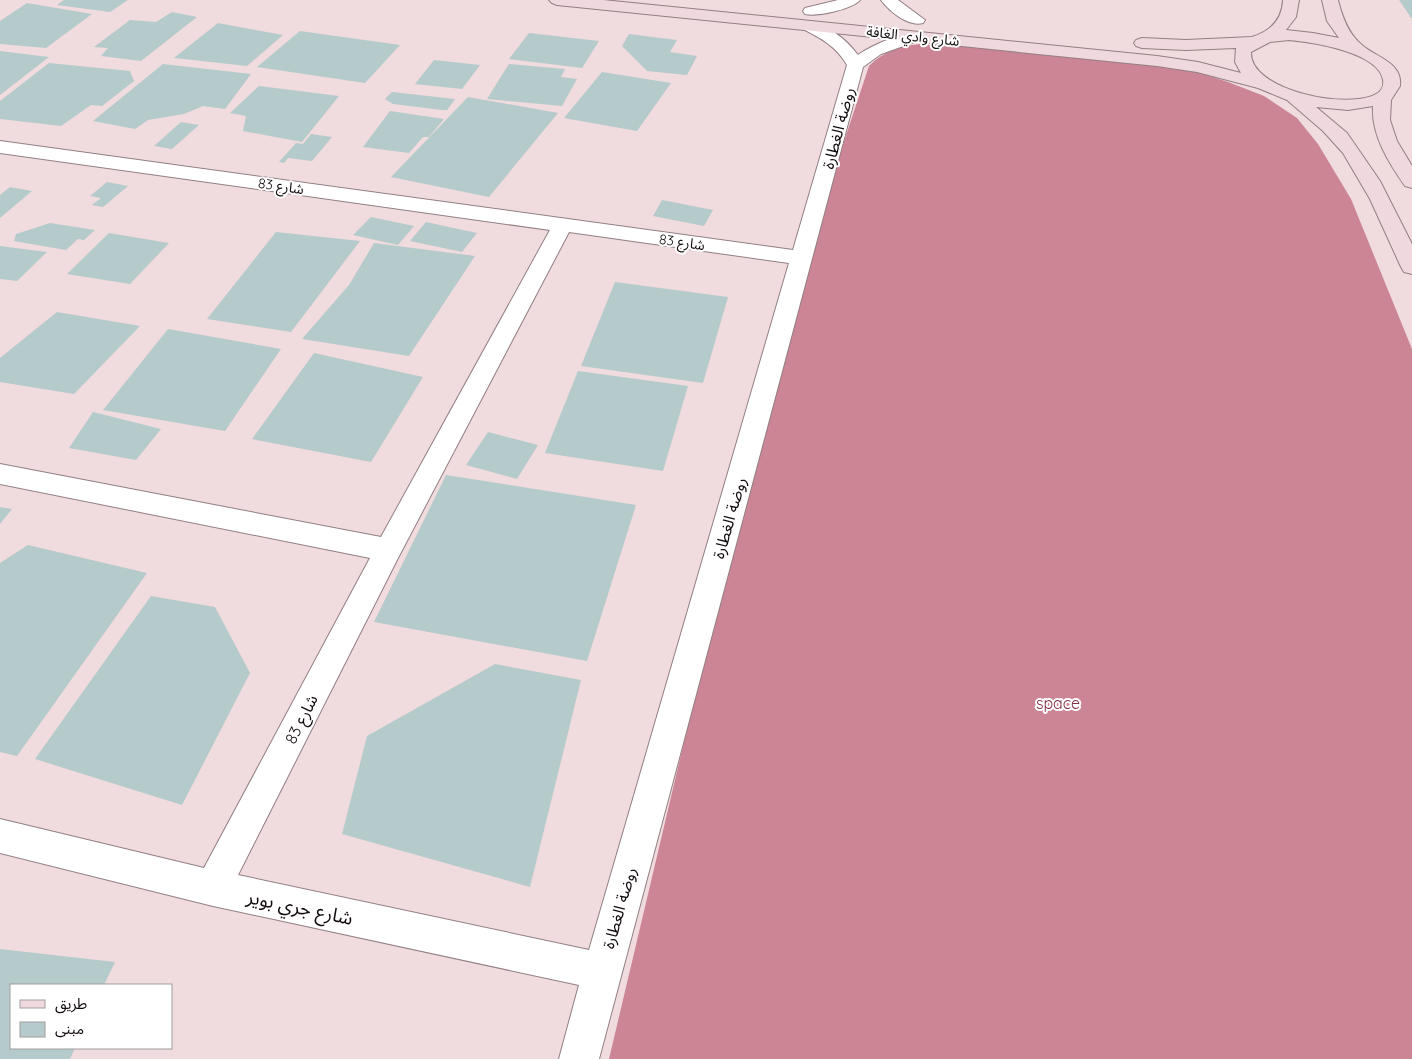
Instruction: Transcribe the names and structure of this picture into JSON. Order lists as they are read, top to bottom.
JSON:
{
  "streets": {
    "street": [
      "شارع وادي الغافة",
      "روضة الغطارة",
      "شارع 83",
      "شارع جري بوير"
    ]
  },
  "crossings": [
    ["شارع وادي الغافة", "روضة الغطارة"],
    ["روضة الغطارة", "شارع 83"],
    ["روضة الغطارة", "شارع جري بوير"],
    ["شارع 83", "شارع جري بوير"]
  ],
  "parks": ["space"],
  "legend": ["طريق", "مبنى"]
}
